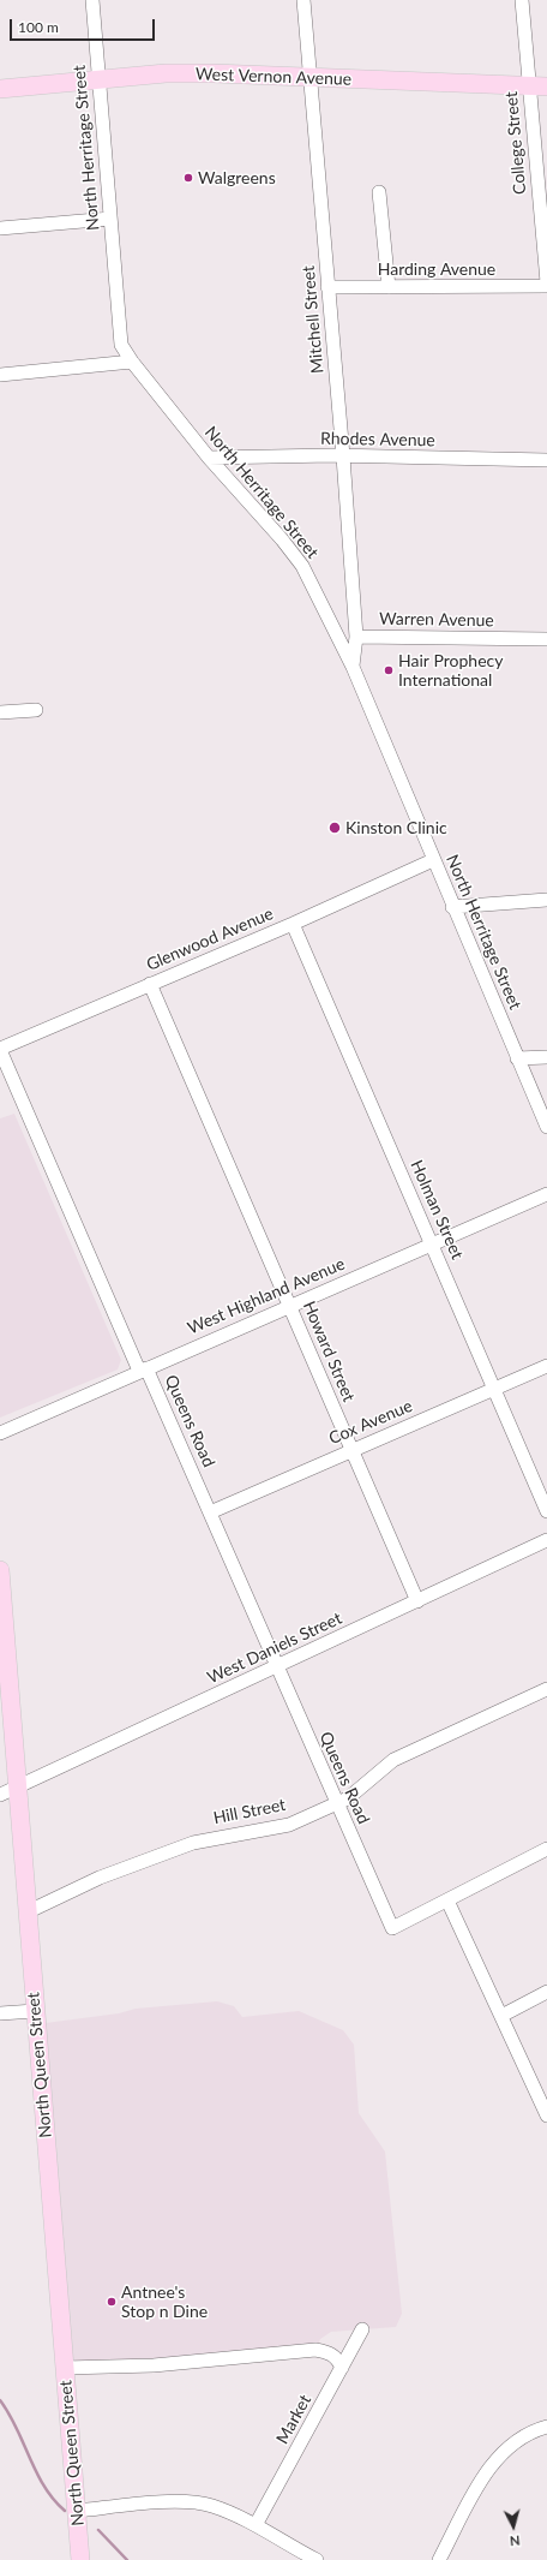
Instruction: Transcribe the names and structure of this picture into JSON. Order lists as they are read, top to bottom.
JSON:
{
  "streets": {
    "main road": ["West Vernon Avenue", "North Queen Street"],
    "street": [
      "College Street",
      "North Herritage Street",
      "Harding Avenue",
      "Mitchell Street",
      "Rhodes Avenue",
      "Warren Avenue",
      "Glenwood Avenue",
      "Holman Street",
      "West Highland Avenue",
      "Howard Street",
      "Queens Road",
      "Cox Avenue",
      "West Daniels Street",
      "Hill Street",
      "Market"
    ]
  },
  "crossings": [
    ["West Vernon Avenue", "College Street"],
    ["West Vernon Avenue", "North Herritage Street"],
    ["West Vernon Avenue", "Mitchell Street"],
    ["College Street", "Harding Avenue"],
    ["North Herritage Street", "Rhodes Avenue"],
    ["North Herritage Street", "Warren Avenue"],
    ["North Herritage Street", "Glenwood Avenue"],
    ["Harding Avenue", "Mitchell Street"],
    ["Mitchell Street", "Rhodes Avenue"],
    ["Mitchell Street", "Warren Avenue"],
    ["Glenwood Avenue", "Holman Street"],
    ["Glenwood Avenue", "Howard Street"],
    ["Glenwood Avenue", "Queens Road"],
    ["Holman Street", "West Highland Avenue"],
    ["Holman Street", "Cox Avenue"],
    ["West Highland Avenue", "Howard Street"],
    ["West Highland Avenue", "Queens Road"],
    ["Howard Street", "Cox Avenue"],
    ["Howard Street", "West Daniels Street"],
    ["Queens Road", "Cox Avenue"],
    ["Queens Road", "West Daniels Street"],
    ["Queens Road", "Hill Street"],
    ["West Daniels Street", "North Queen Street"],
    ["Hill Street", "North Queen Street"]
  ],
  "places": [
    "Walgreens",
    "Hair Prophecy International",
    "Kinston Clinic",
    "Antnee's Stop n Dine"
  ],
  "scale_bar": "100 m",
  "north": "bottom"
}
